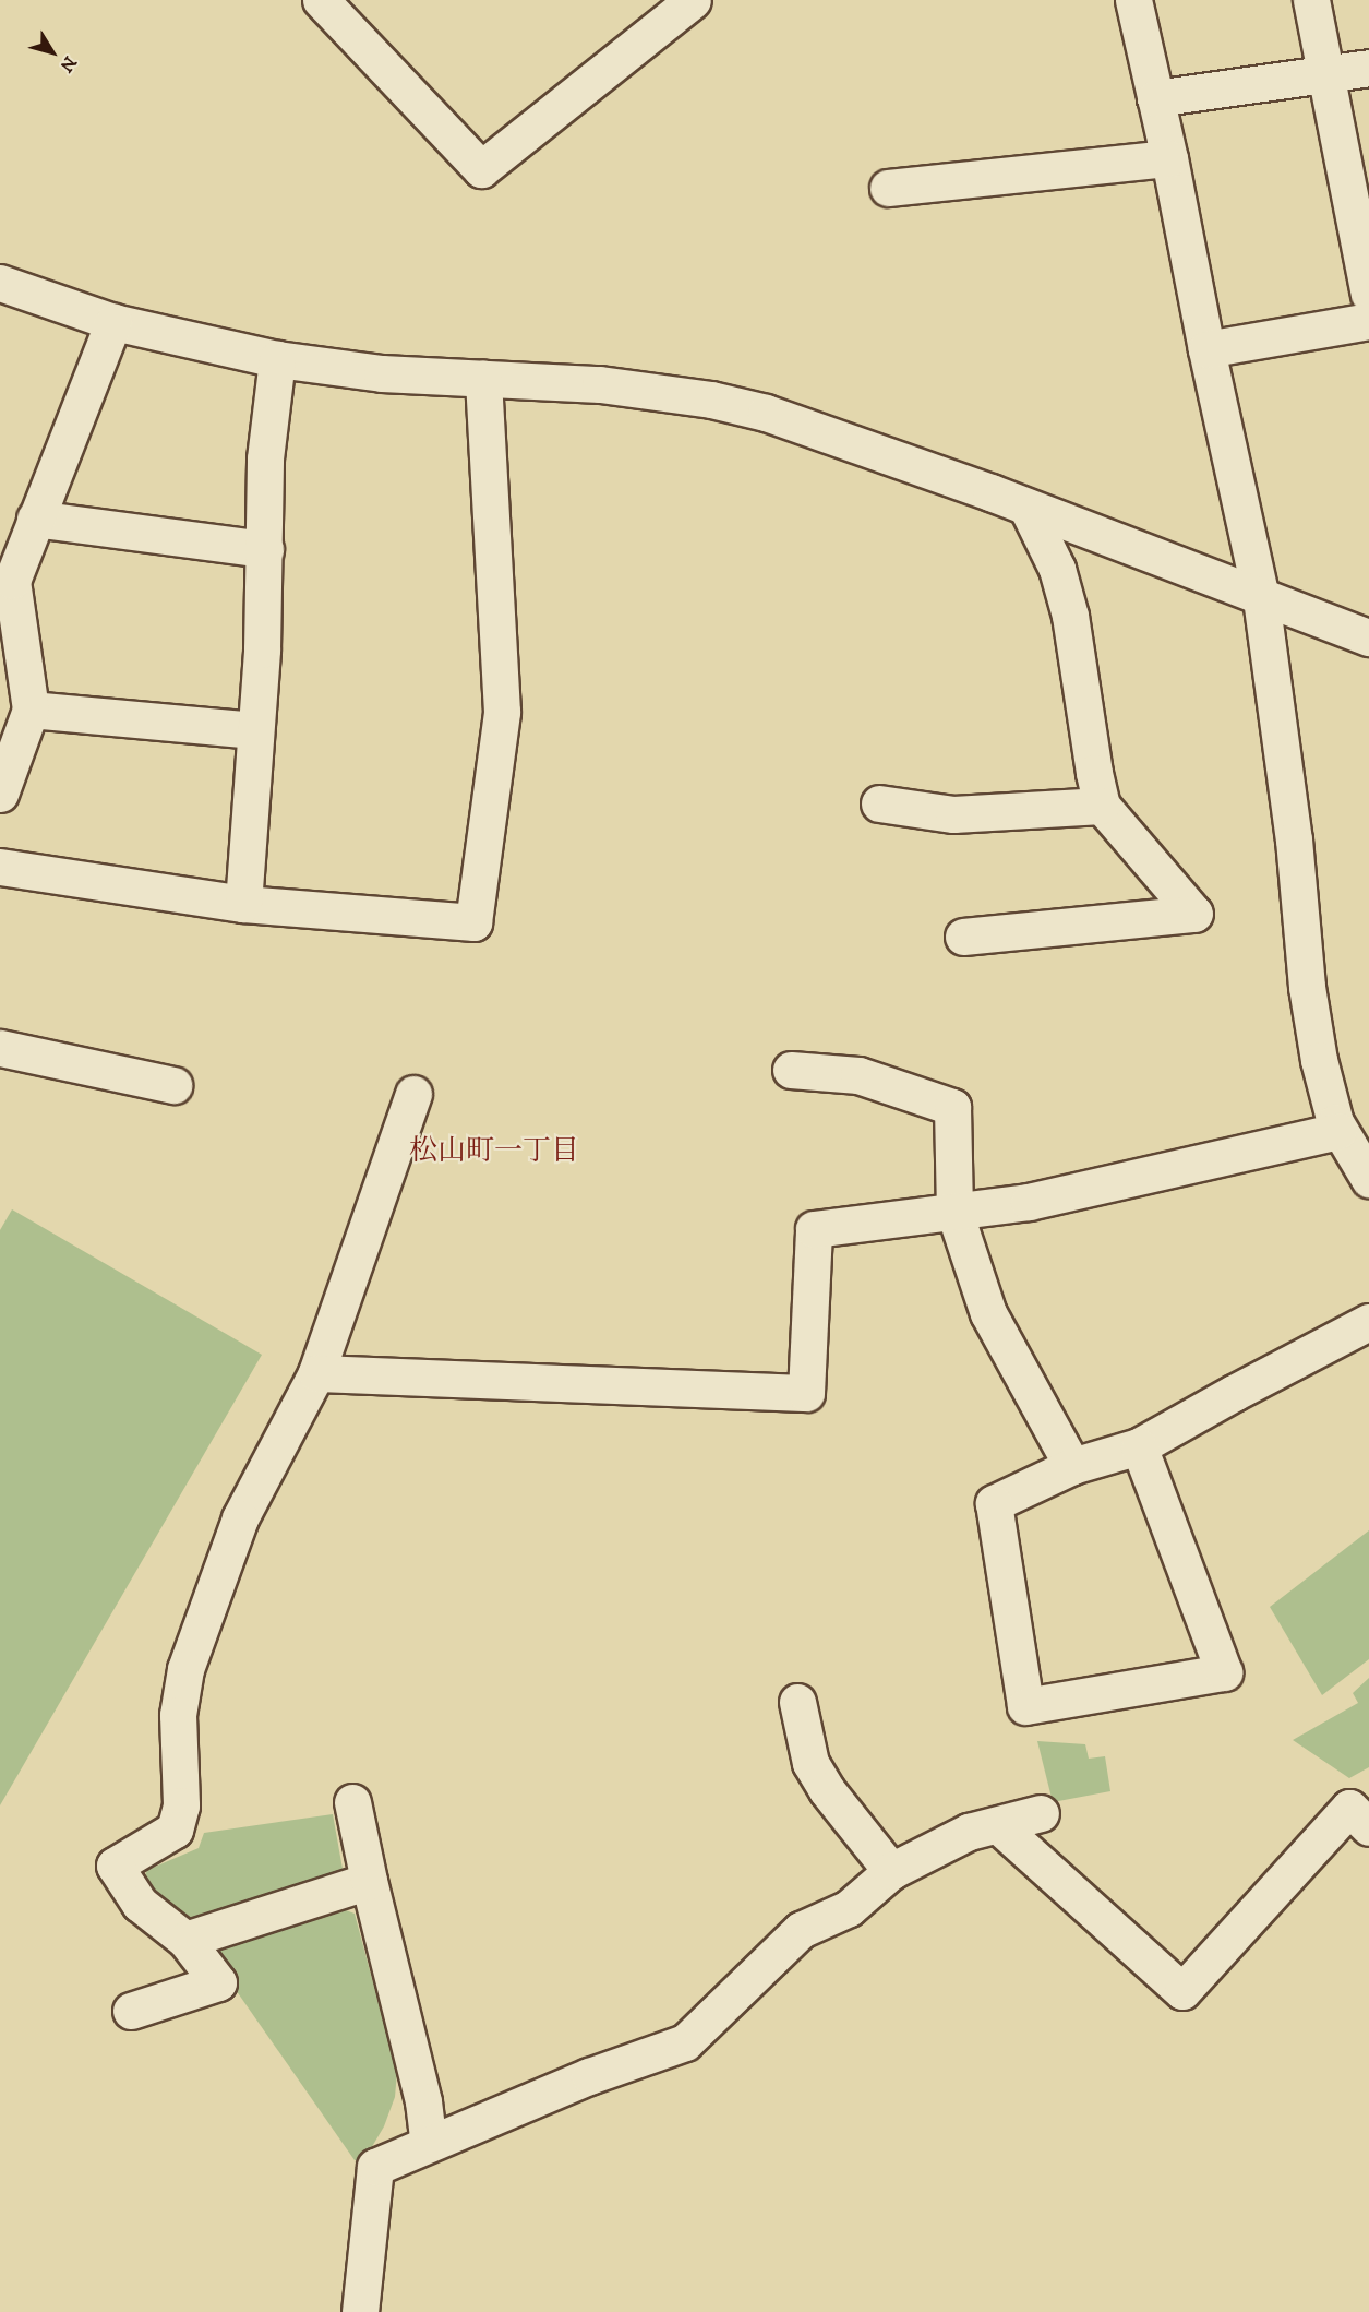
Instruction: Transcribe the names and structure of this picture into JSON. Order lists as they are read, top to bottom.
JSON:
{
  "districts": ["松山町一丁目"],
  "north": "bottom right"
}
